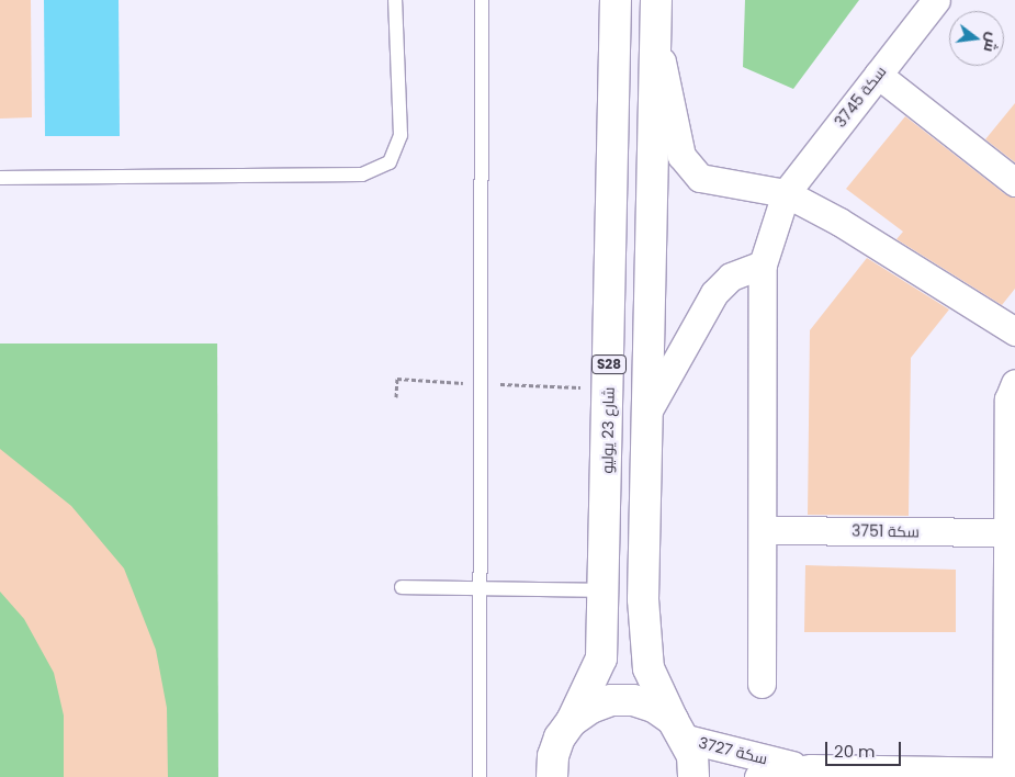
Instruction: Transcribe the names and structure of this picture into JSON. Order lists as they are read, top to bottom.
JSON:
{
  "streets": {
    "main road": ["S28", "شارع 23 يوليو"],
    "street": ["سكة 3745", "سكة 3751", "سكة 3727"]
  },
  "crossings": [
    ["سكة 3745", "سكة 3751"],
    ["S28", "شارع 23 يوليو"],
    ["S28", "سكة 3727"]
  ],
  "scale_bar": "20 m",
  "north": "right"
}
